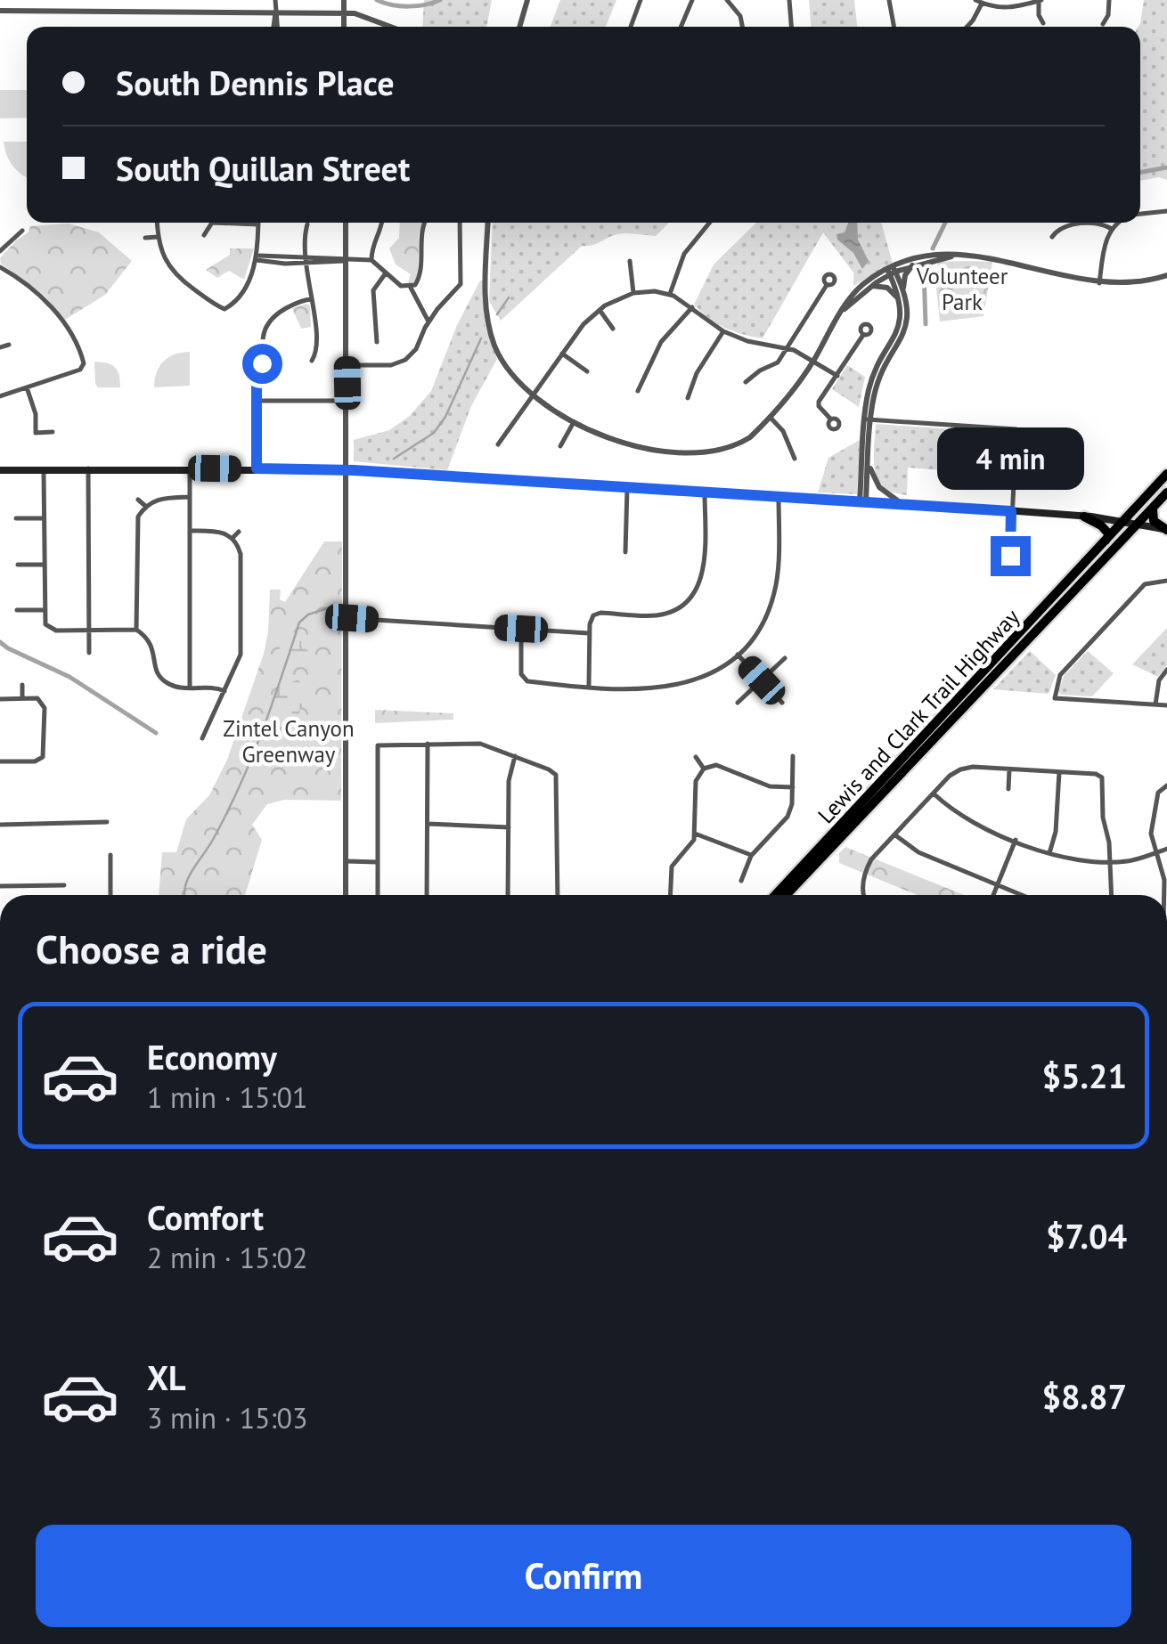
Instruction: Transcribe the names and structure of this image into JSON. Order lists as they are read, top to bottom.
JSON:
{
  "streets": {
    "highway": ["Lewis and Clark Trail Highway"]
  },
  "parks": ["Volunteer Park", "Zintel Canyon Greenway"],
  "page": {
    "banner": ["South Dennis Place", "South Quillan Street"],
    "bubble": "4 min",
    "heading": "Choose a ride",
    "list": [
      {
        "name": "Economy",
        "note": "1 min · 15:01",
        "value": "$5.21"
      },
      {
        "name": "Comfort",
        "note": "2 min · 15:02",
        "value": "$7.04"
      },
      {
        "name": "XL",
        "note": "3 min · 15:03",
        "value": "$8.87"
      }
    ],
    "buttons": "Confirm"
  }
}
